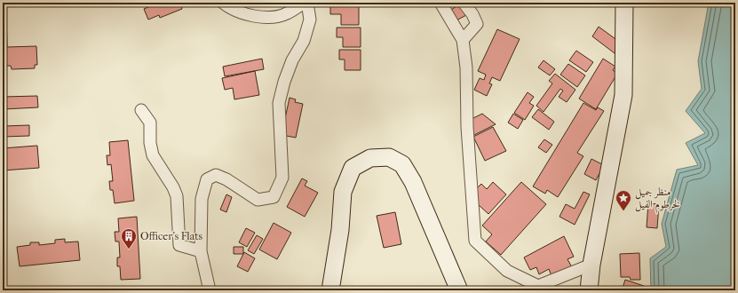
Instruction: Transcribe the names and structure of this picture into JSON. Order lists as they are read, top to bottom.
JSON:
{
  "places": {
    "place": ["منظر جميل لخرطوم الفيل"],
    "building": ["Officer's Flats"]
  }
}
